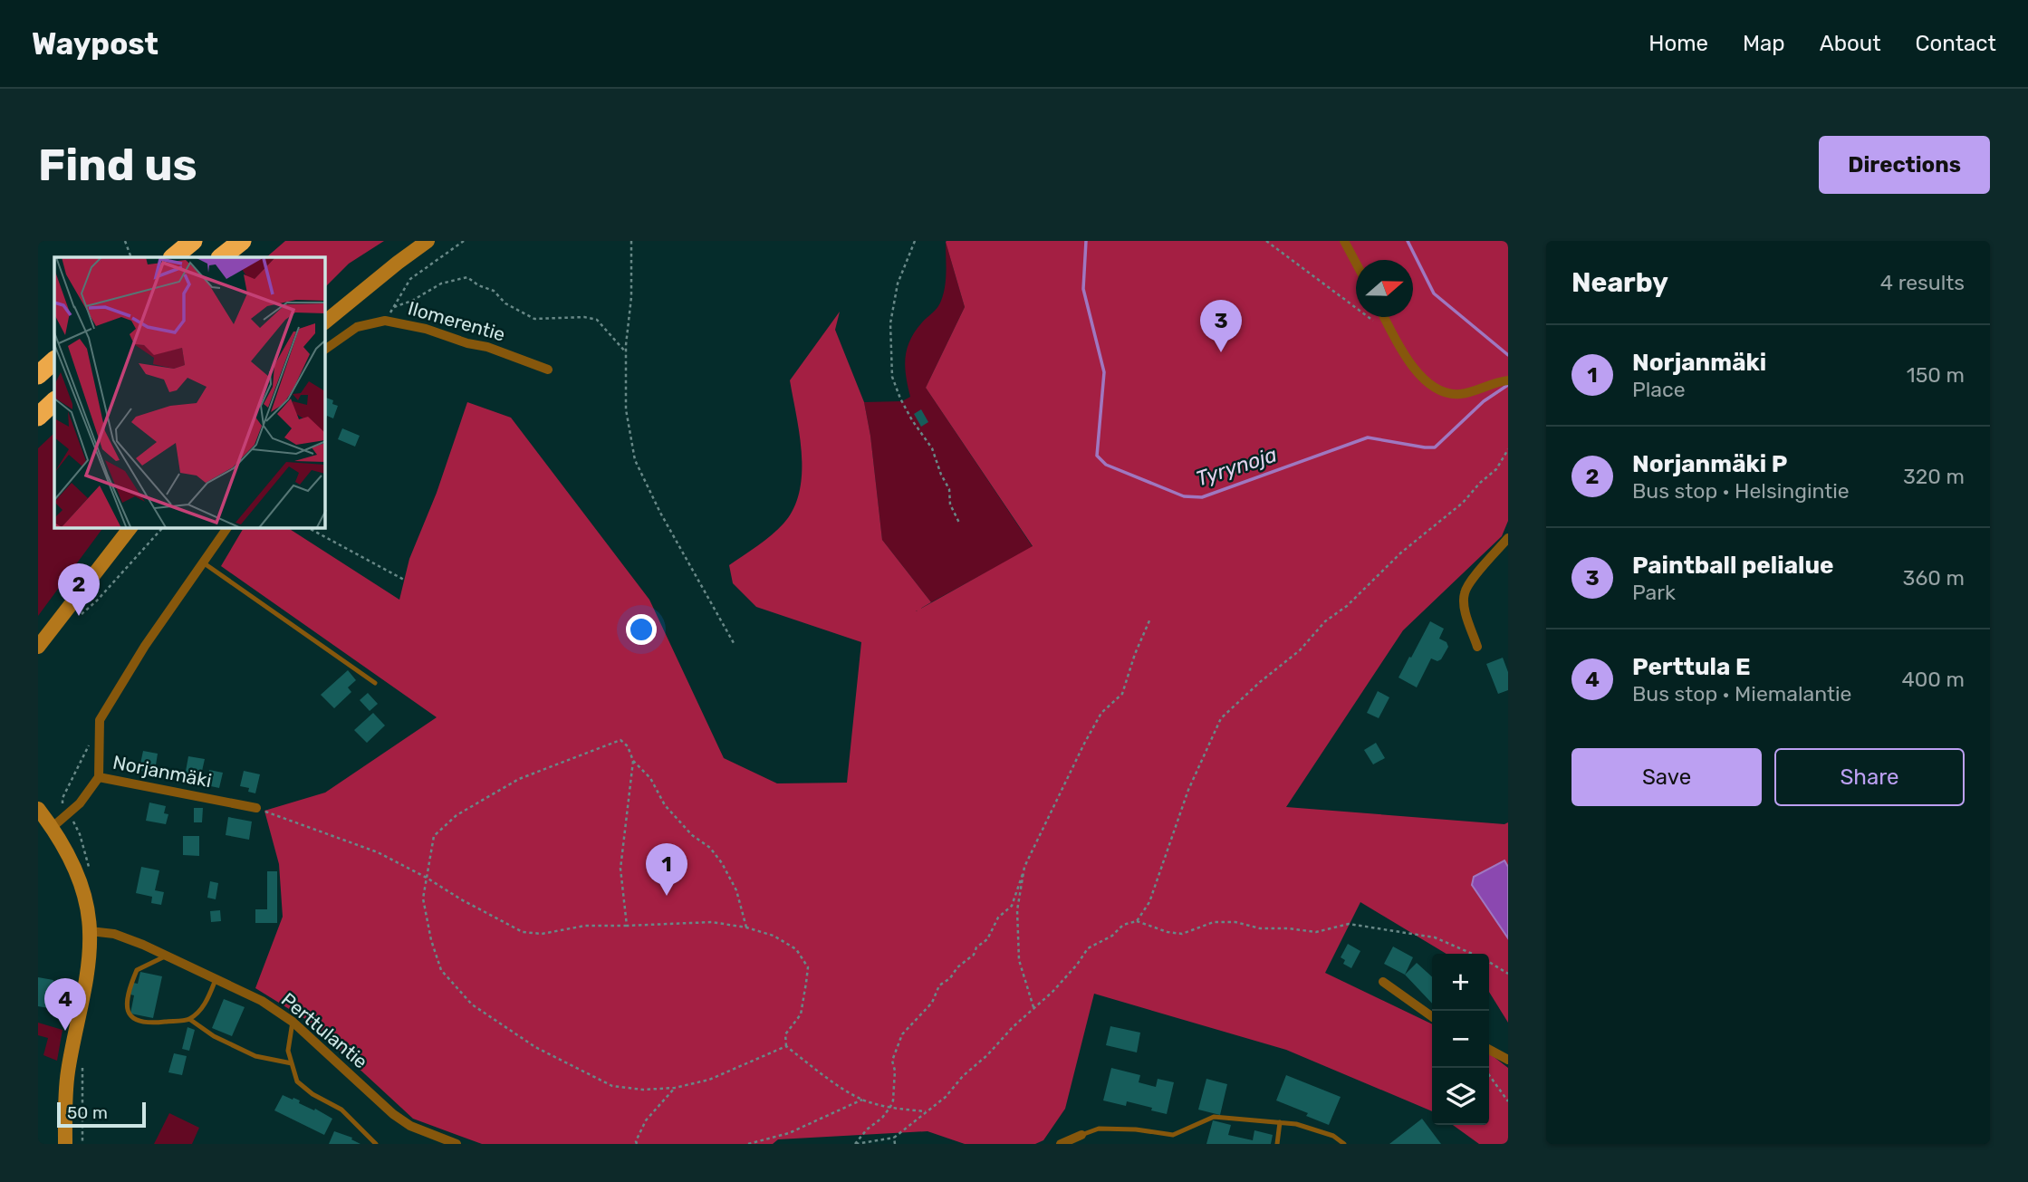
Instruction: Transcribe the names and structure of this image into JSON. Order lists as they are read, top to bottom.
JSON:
{
  "streets": {
    "street": ["Ilomerentie", "Norjanmäki", "Perttulantie"]
  },
  "water": ["Tyrynoja"],
  "scale_bar": "50 m",
  "north": "right",
  "page": {
    "header": "Waypost",
    "nav": [
      "Home",
      "Map",
      "About",
      "Contact"
    ],
    "buttons": [
      "Directions",
      ["Save", "Share"]
    ],
    "title": "Find us",
    "heading": ["Nearby", "4 results"],
    "pins": [
      "3",
      "2",
      "1",
      "4"
    ],
    "list": [
      {
        "mark": "1",
        "name": "Norjanmäki",
        "note": "Place",
        "value": "150 m"
      },
      {
        "mark": "2",
        "name": "Norjanmäki P",
        "note": "Bus stop · Helsingintie",
        "value": "320 m"
      },
      {
        "mark": "3",
        "name": "Paintball pelialue",
        "note": "Park",
        "value": "360 m"
      },
      {
        "mark": "4",
        "name": "Perttula E",
        "note": "Bus stop · Miemalantie",
        "value": "400 m"
      }
    ],
    "map_buttons": ["+", "−"],
    "scale": "50 m"
  }
}
